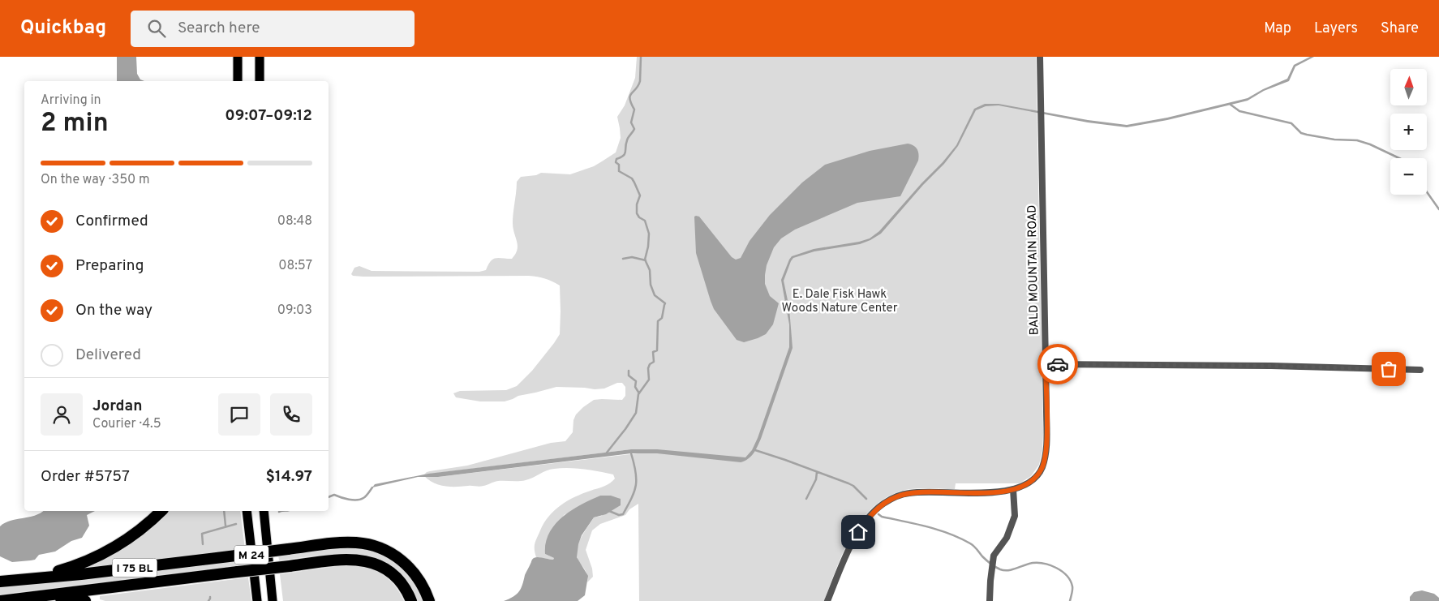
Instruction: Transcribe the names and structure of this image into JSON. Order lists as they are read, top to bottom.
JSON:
{
  "streets": {
    "highway": ["I 75 BL"],
    "main road": ["M 24"],
    "street": ["BALD MOUNTAIN ROAD"]
  },
  "parks": ["E. Dale Fisk Hawk Woods Nature Center"],
  "north": "top",
  "page": {
    "header": "Quickbag",
    "search": "Search here",
    "nav": ["Map", "Layers", "Share"],
    "map_buttons": ["+", "−"],
    "heading": ["2 min", "Arriving in", "09:07–09:12"],
    "panel": [
      "Jordan",
      "Courier · 4.5",
      "Order #5757",
      "$14.97"
    ],
    "bar": "On the way · 350 m",
    "list": [
      ["Confirmed", "08:48"],
      ["Preparing", "08:57"],
      ["On the way", "09:03"],
      "Delivered"
    ]
  }
}
